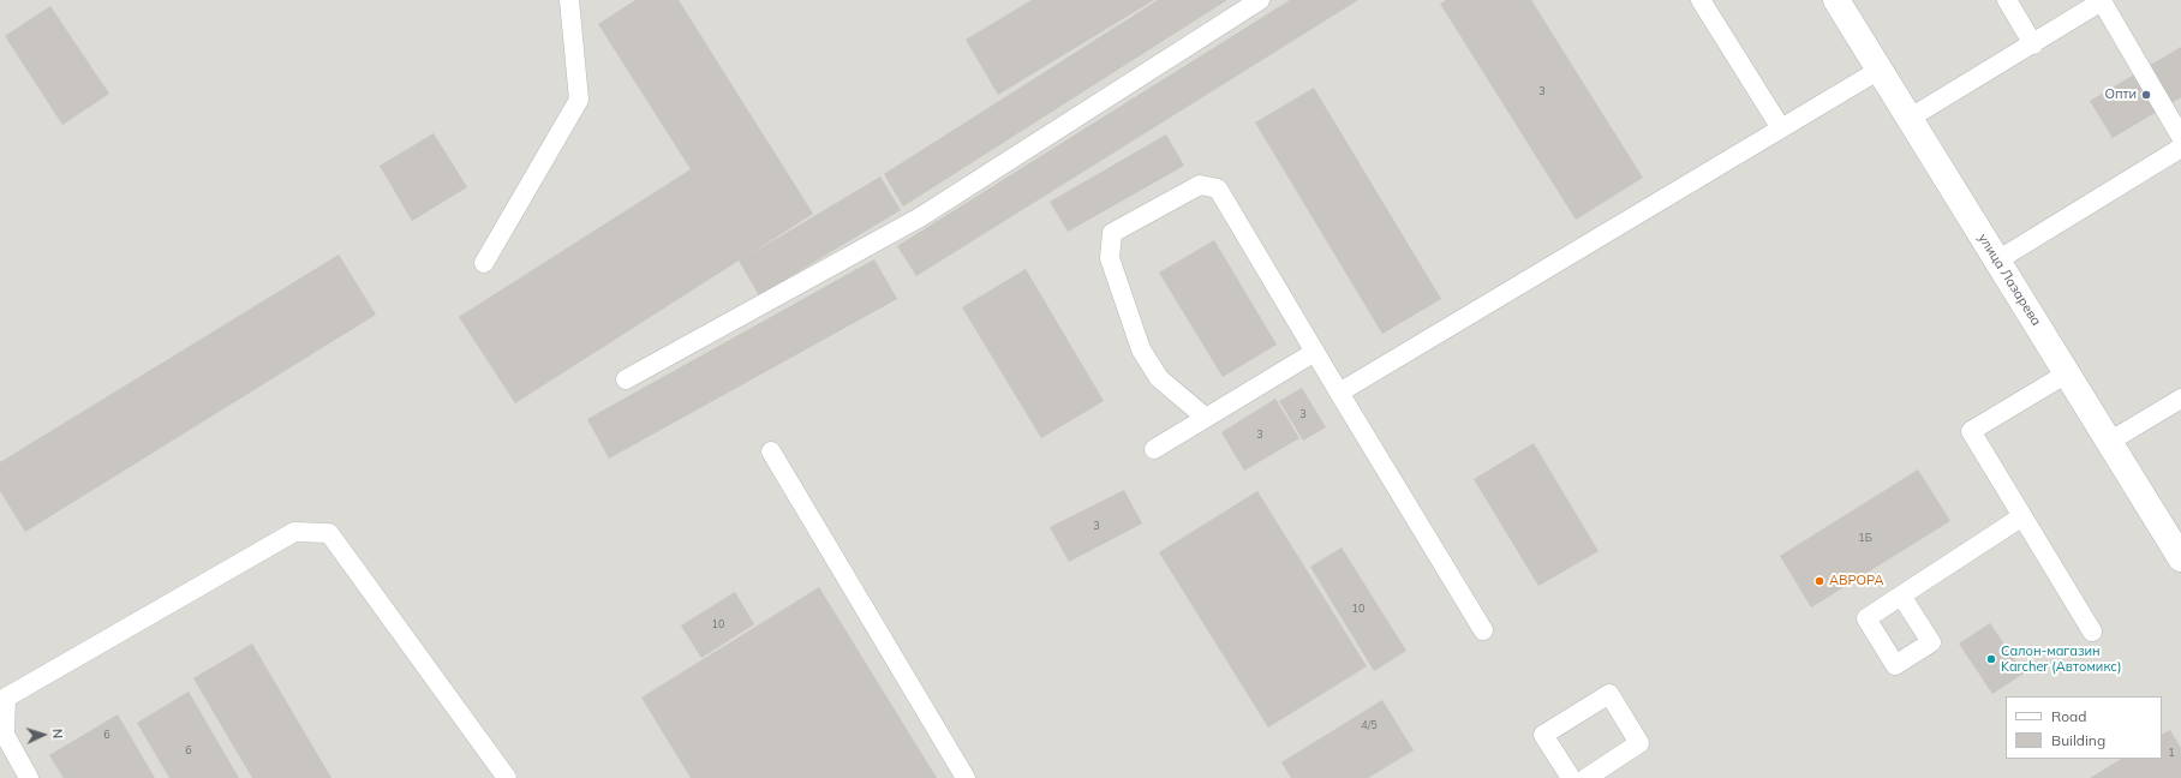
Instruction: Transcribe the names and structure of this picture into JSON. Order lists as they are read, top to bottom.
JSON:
{
  "streets": {
    "main road": ["улица Лазарева"]
  },
  "places": ["Опти", "АВРОРА", "Салон-магазин Karcher (Автомикс)"],
  "house_numbers": [
    "3",
    "3",
    "3",
    "3",
    "1Б",
    "10",
    "10",
    "4/5",
    "6",
    "6",
    "1"
  ],
  "legend": ["Road", "Building"],
  "north": "right"
}
